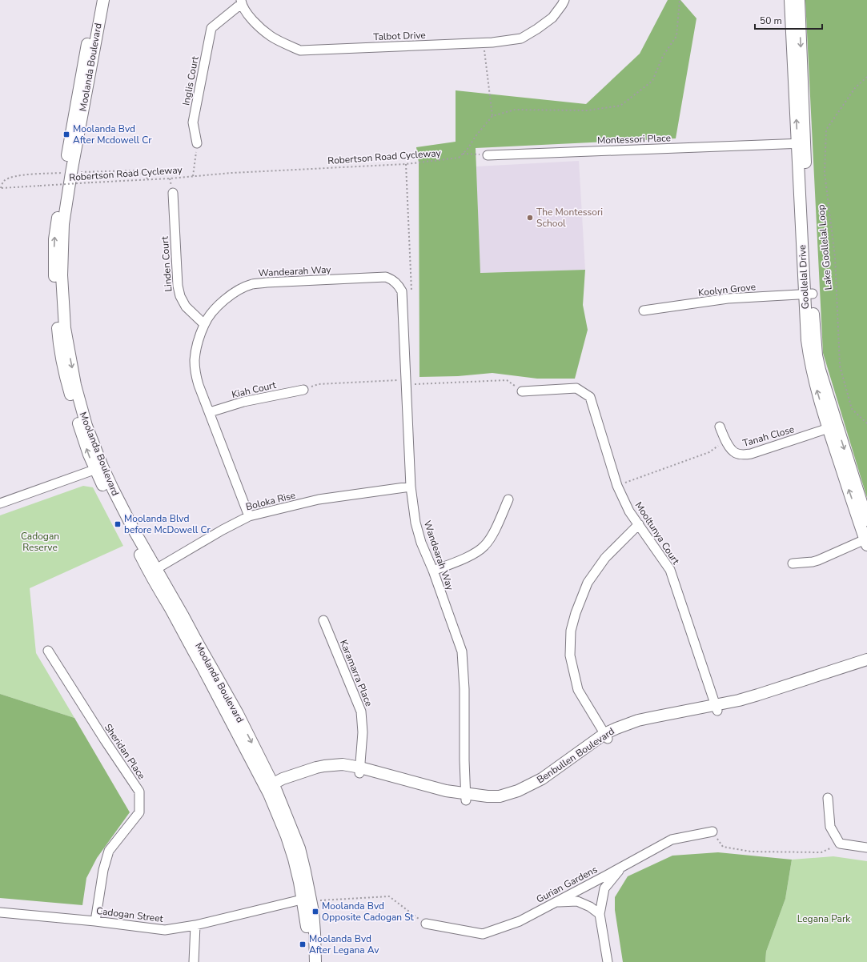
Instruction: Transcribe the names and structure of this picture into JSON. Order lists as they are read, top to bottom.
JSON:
{
  "streets": {
    "street": [
      "Talbot Drive",
      "Moolanda Boulevard",
      "Inglis Court",
      "Montessori Place",
      "Linden Court",
      "Wandearah Way",
      "Goollelal Drive",
      "Koolyn Grove",
      "Kiah Court",
      "Tanah Close",
      "Boloka Rise",
      "Mooltunya Court",
      "Karamarra Place",
      "Sheridan Place",
      "Benbullen Boulevard",
      "Gurian Gardens",
      "Cadogan Street"
    ],
    "path": ["Robertson Road Cycleway", "Lake Goollelal Loop"]
  },
  "crossings": [
    ["Talbot Drive", "Inglis Court"],
    ["Moolanda Boulevard", "Boloka Rise"],
    ["Moolanda Boulevard", "Benbullen Boulevard"],
    ["Moolanda Boulevard", "Cadogan Street"],
    ["Montessori Place", "Goollelal Drive"],
    ["Linden Court", "Wandearah Way"],
    ["Wandearah Way", "Kiah Court"],
    ["Wandearah Way", "Boloka Rise"],
    ["Wandearah Way", "Benbullen Boulevard"],
    ["Goollelal Drive", "Koolyn Grove"],
    ["Goollelal Drive", "Tanah Close"],
    ["Mooltunya Court", "Benbullen Boulevard"],
    ["Karamarra Place", "Benbullen Boulevard"],
    ["Sheridan Place", "Cadogan Street"]
  ],
  "parks": ["Cadogan Reserve", "Legana Park"],
  "places": {
    "transit": [
      "Moolanda Bvd After Mcdowell Cr",
      "Moolanda Blvd before McDowell Cr",
      "Moolanda Bvd Opposite Cadogan St",
      "Moolanda Bvd After Legana Av"
    ],
    "other": ["The Montessori School"]
  },
  "scale_bar": "50 m"
}
